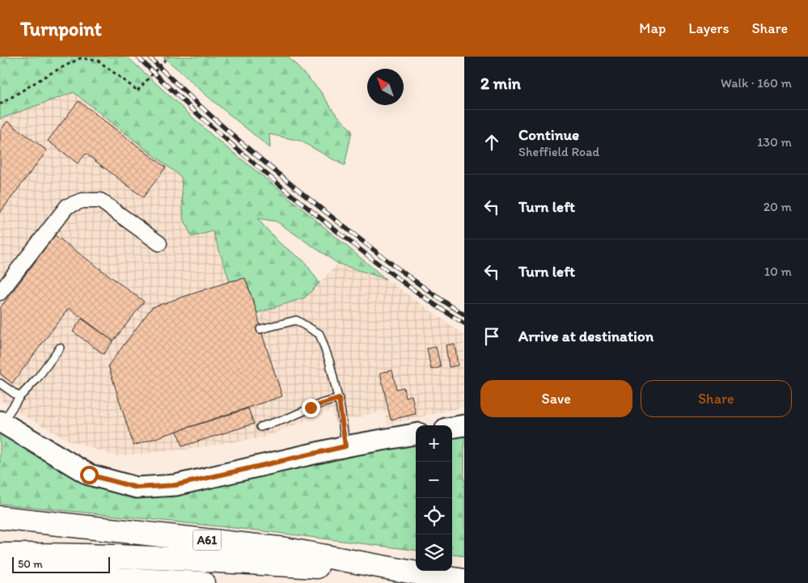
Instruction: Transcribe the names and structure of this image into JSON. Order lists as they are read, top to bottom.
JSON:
{
  "streets": {
    "highway": ["A61"]
  },
  "scale_bar": "50 m",
  "north": "top left",
  "page": {
    "header": "Turnpoint",
    "nav": ["Map", "Layers", "Share"],
    "heading": ["2 min", "Walk · 160 m"],
    "list": [
      ["Continue", "Sheffield Road", "130 m"],
      ["Turn left", "20 m"],
      ["Turn left", "10 m"],
      "Arrive at destination"
    ],
    "buttons": ["Save", "Share"],
    "map_buttons": ["+", "−"],
    "scale": "50 m"
  }
}
